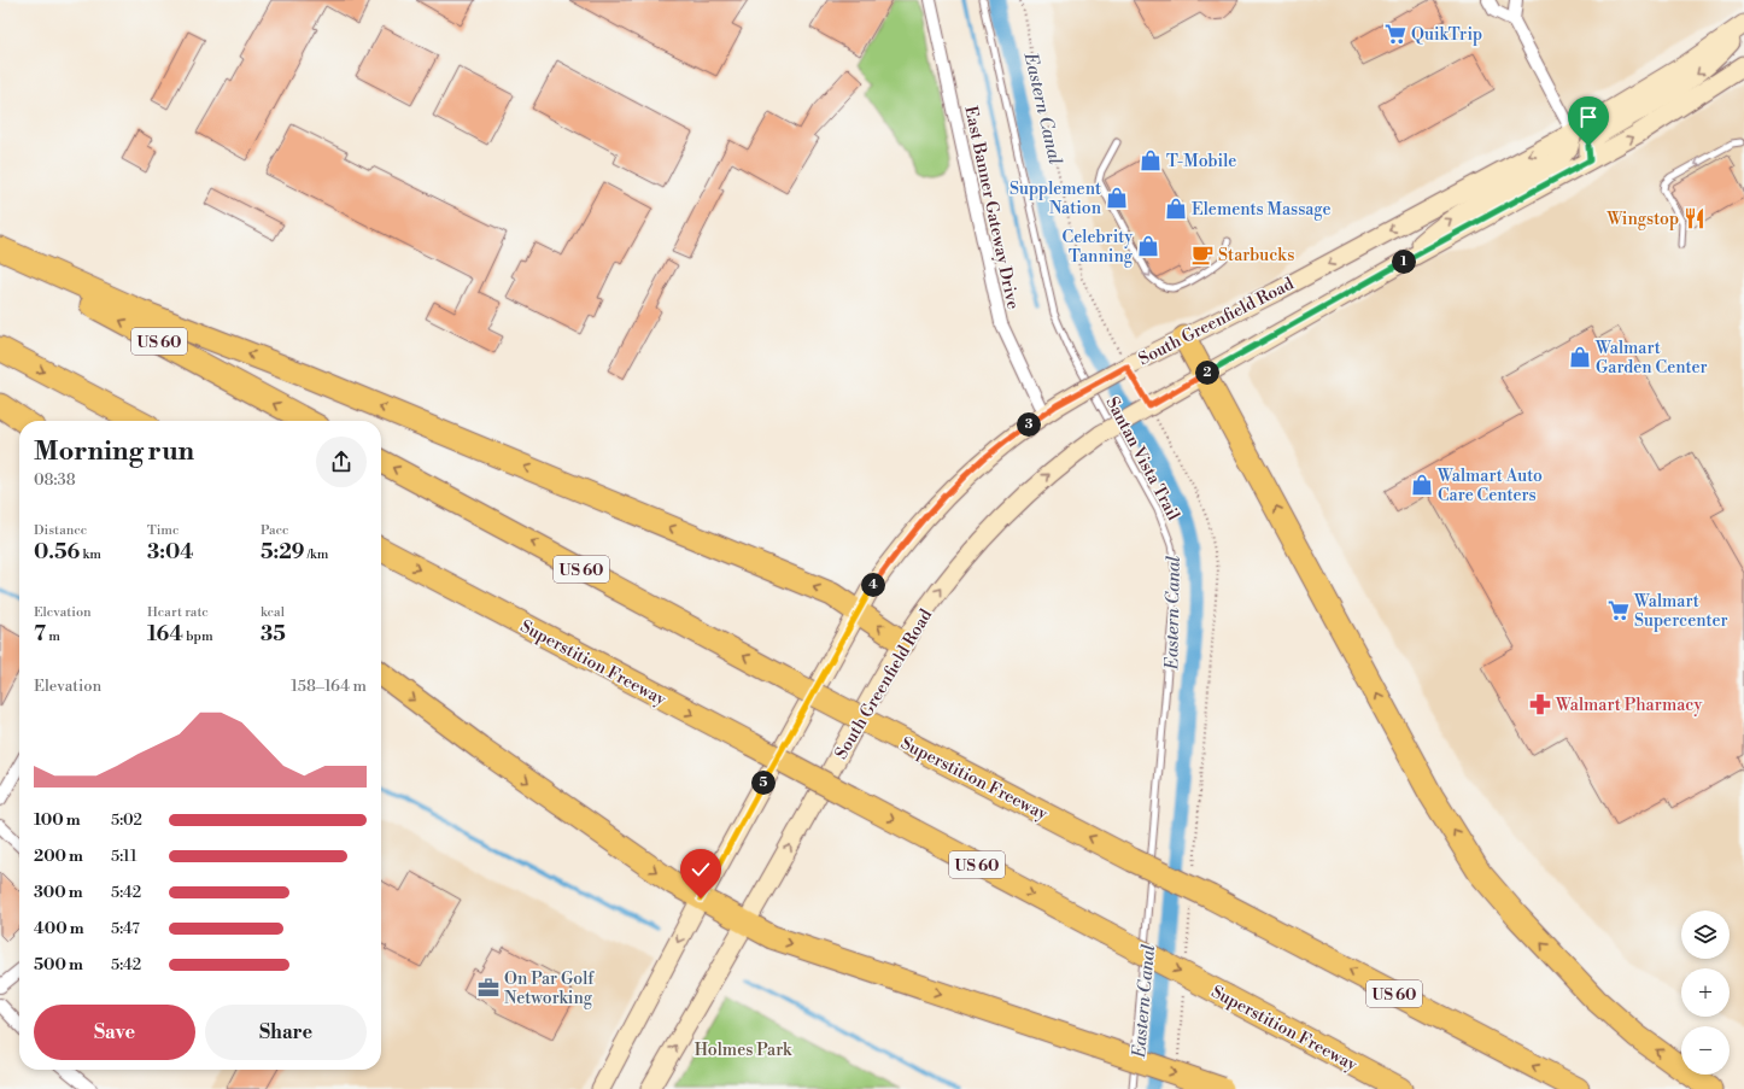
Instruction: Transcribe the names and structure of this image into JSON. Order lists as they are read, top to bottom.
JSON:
{
  "streets": {
    "highway": ["US 60", "Superstition Freeway"],
    "main road": ["South Greenfield Road"],
    "street": ["East Banner Gateway Drive"],
    "lane": ["Santan Vista Trail"]
  },
  "crossings": [
    ["East Banner Gateway Drive", "South Greenfield Road"]
  ],
  "water": ["Eastern Canal"],
  "parks": ["Holmes Park"],
  "places": {
    "supermarket": ["QuikTrip", "Walmart Supercenter"],
    "shop": [
      "T-Mobile",
      "Supplement Nation",
      "Elements Massage",
      "Celebrity Tanning",
      "Walmart Garden Center",
      "Walmart Auto Care Centers"
    ],
    "restaurant": ["Wingstop"],
    "cafe": ["Starbucks"],
    "pharmacy": ["Walmart Pharmacy"],
    "office": ["On Par Golf Networking"]
  },
  "page": {
    "pins": [
      "1",
      "2",
      "3",
      "4",
      "5"
    ],
    "heading": ["Morning run", "08:38"],
    "stats": [
      ["Distance", "0.56 km"],
      ["Time", "3:04"],
      ["Pace", "5:29 /km"],
      ["Elevation", "7 m"],
      ["Heart rate", "164 bpm"],
      ["kcal", "35"]
    ],
    "chart": ["Elevation", "158–164 m"],
    "list": [
      {
        "name": "100 m",
        "note": "5:02"
      },
      {
        "name": "200 m",
        "note": "5:11"
      },
      {
        "name": "300 m",
        "note": "5:42"
      },
      {
        "name": "400 m",
        "note": "5:47"
      },
      {
        "name": "500 m",
        "note": "5:42"
      }
    ],
    "map_buttons": ["+", "−"],
    "buttons": ["Save", "Share"]
  }
}
